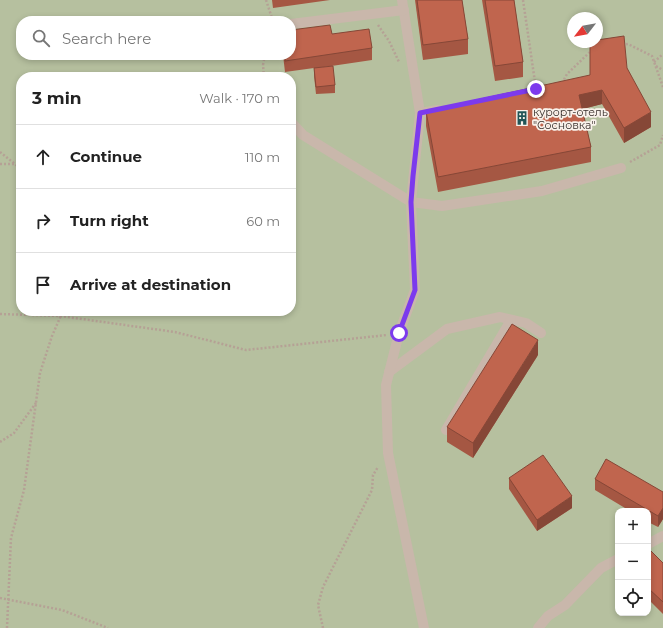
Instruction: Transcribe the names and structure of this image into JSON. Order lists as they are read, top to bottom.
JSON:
{
  "places": {
    "building": ["курорт-отель \"Сосновка\""]
  },
  "north": "bottom left",
  "page": {
    "search": "Search here",
    "heading": ["3 min", "Walk · 170 m"],
    "list": [
      ["Continue", "110 m"],
      ["Turn right", "60 m"],
      "Arrive at destination"
    ],
    "map_buttons": ["+", "−"]
  }
}
